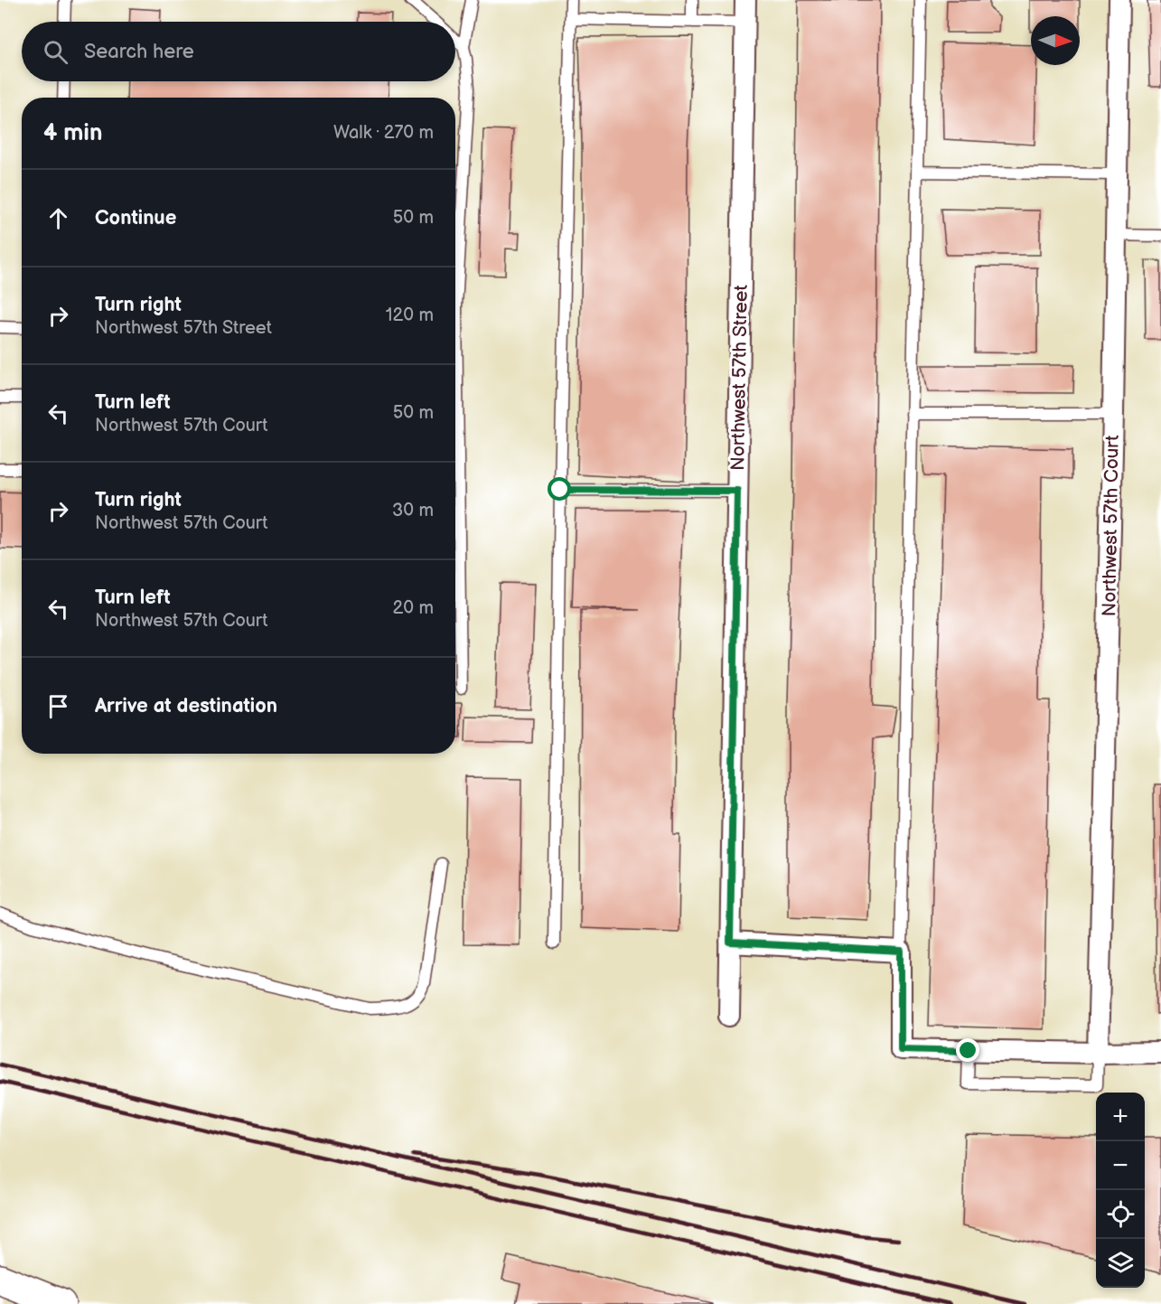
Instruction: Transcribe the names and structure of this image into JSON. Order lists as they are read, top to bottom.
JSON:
{
  "streets": {
    "street": ["Northwest 57th Street", "Northwest 57th Court"]
  },
  "north": "right",
  "page": {
    "search": "Search here",
    "heading": ["4 min", "Walk · 270 m"],
    "list": [
      ["Continue", "50 m"],
      ["Turn right", "Northwest 57th Street", "120 m"],
      ["Turn left", "Northwest 57th Court", "50 m"],
      ["Turn right", "Northwest 57th Court", "30 m"],
      ["Turn left", "Northwest 57th Court", "20 m"],
      "Arrive at destination"
    ],
    "map_buttons": ["+", "−"]
  }
}
